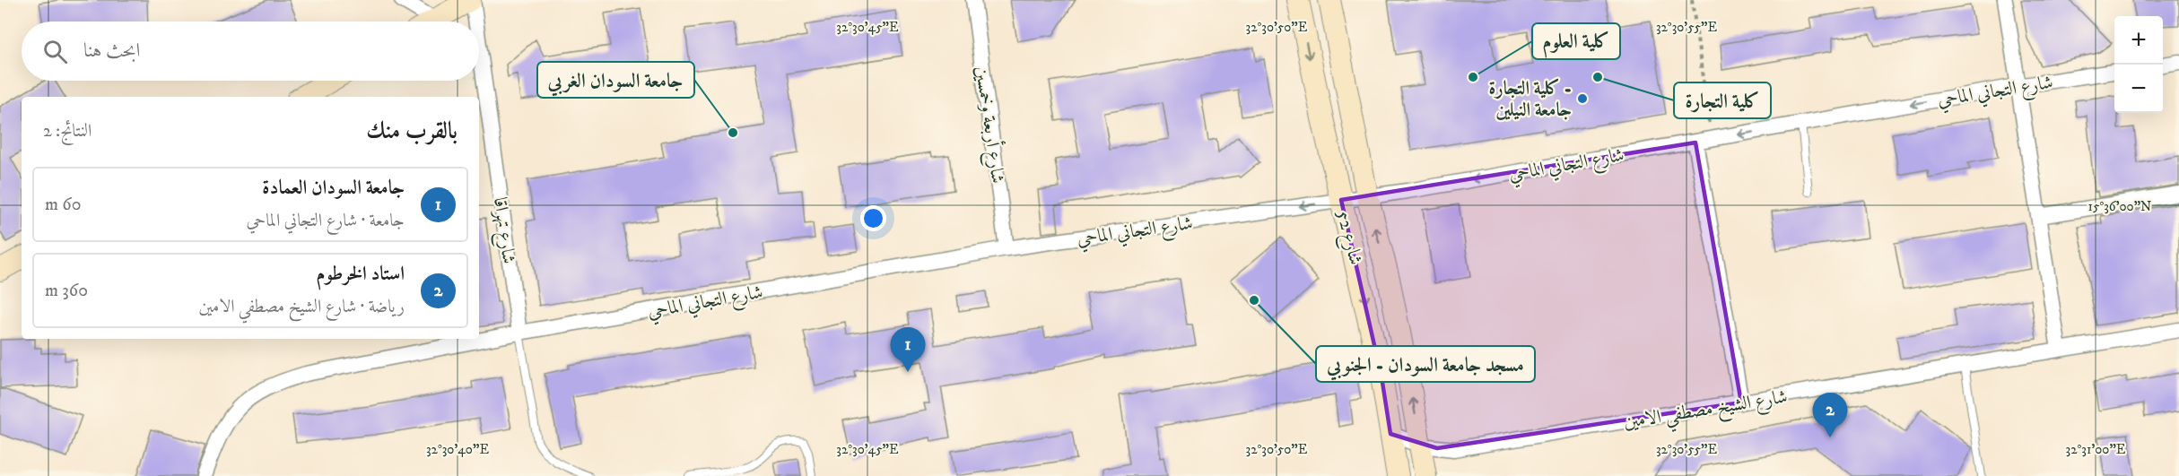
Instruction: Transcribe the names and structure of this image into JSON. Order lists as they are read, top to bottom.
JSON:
{
  "streets": {
    "street": [
      "شارع التجاني الماحي",
      "شارع أربعة وخمسين",
      "شارع تهراقا",
      "شارع 52",
      "شارع الشيخ مصطفي الامين"
    ]
  },
  "crossings": [
    ["شارع التجاني الماحي", "شارع أربعة وخمسين"],
    ["شارع التجاني الماحي", "شارع تهراقا"],
    ["شارع التجاني الماحي", "شارع 52"],
    ["شارع 52", "شارع الشيخ مصطفي الامين"]
  ],
  "one_way": ["شارع التجاني الماحي"],
  "places": [
    "كلية العلوم",
    "كلية التجارة",
    "كلية التجارة - جامعة النيلين",
    "جامعة السودان الغربي",
    "مسجد جامعة السودان - الجنوبي"
  ],
  "page": {
    "map_buttons": ["+", "−"],
    "search": "ابحث هنا",
    "heading": ["بالقرب منك", "النتائج: 2"],
    "list": [
      {
        "mark": "1",
        "name": "جامعة السودان العمادة",
        "note": "جامعة · شارع التجاني الماحي",
        "value": "60 m"
      },
      {
        "mark": "2",
        "name": "استاد الخرطوم",
        "note": "رياضة · شارع الشيخ مصطفي الامين",
        "value": "360 m"
      }
    ],
    "pins": ["1", "2"]
  },
  "coordinates": [
    "32°30'45\"E",
    "32°30'50\"E",
    "32°30'55\"E",
    "15°36'00\"N",
    "32°30'40\"E",
    "32°31'00\"E"
  ]
}
